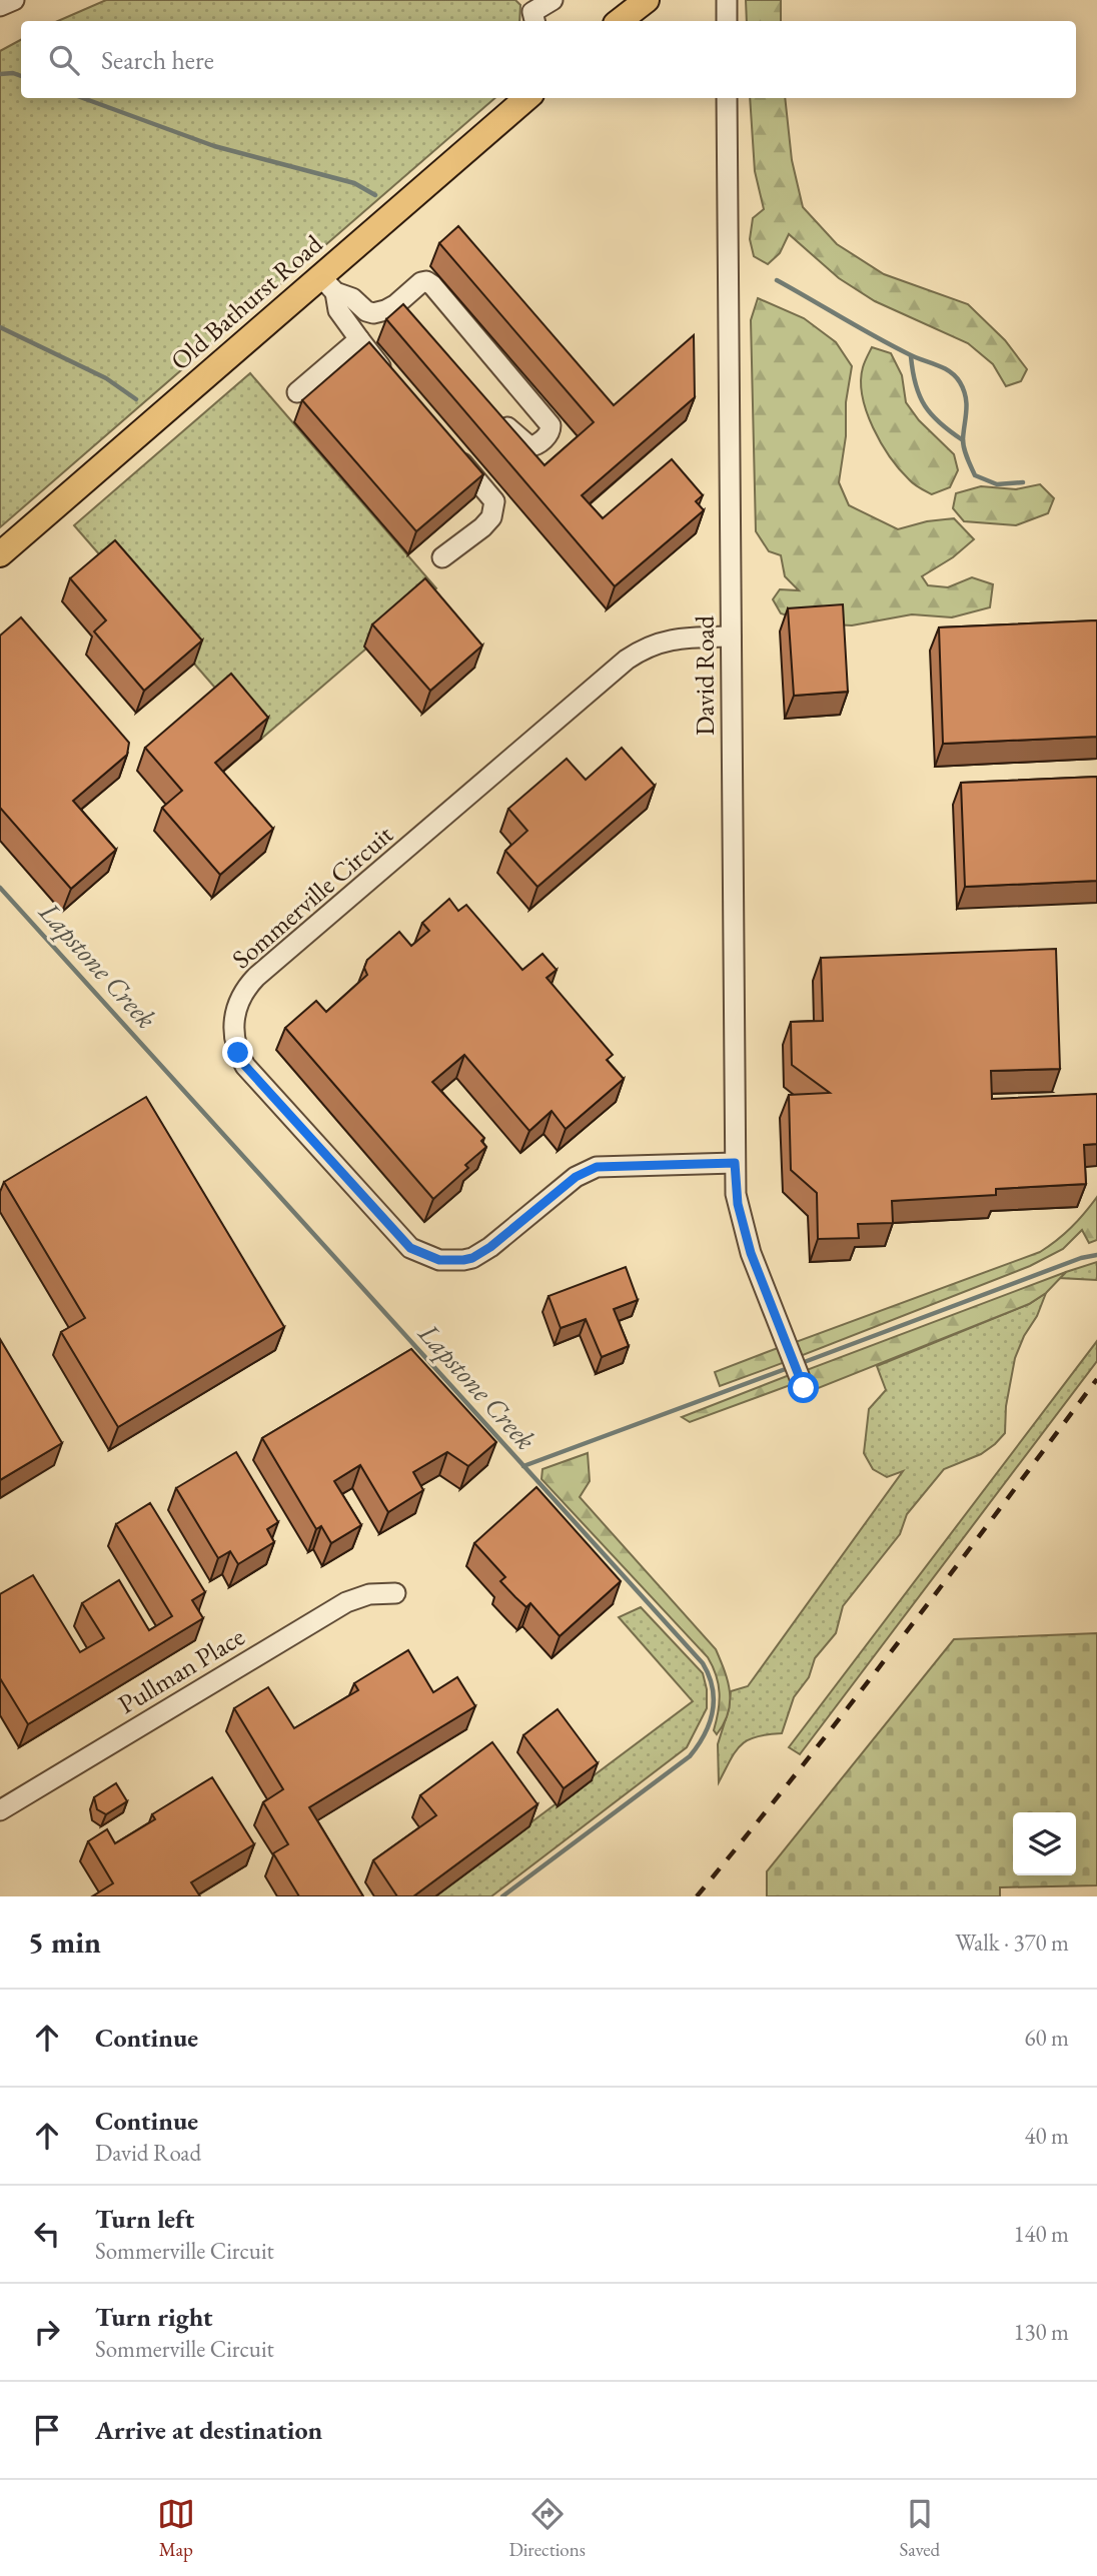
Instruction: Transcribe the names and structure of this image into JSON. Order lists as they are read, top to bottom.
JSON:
{
  "streets": {
    "main road": ["Old Bathurst Road"],
    "street": ["David Road", "Sommerville Circuit", "Pullman Place"]
  },
  "crossings": [
    ["David Road", "Sommerville Circuit"]
  ],
  "water": ["Lapstone Creek"],
  "page": {
    "search": "Search here",
    "heading": ["5 min", "Walk · 370 m"],
    "list": [
      ["Continue", "60 m"],
      ["Continue", "David Road", "40 m"],
      ["Turn left", "Sommerville Circuit", "140 m"],
      ["Turn right", "Sommerville Circuit", "130 m"],
      "Arrive at destination"
    ],
    "nav": ["Map", "Directions", "Saved"]
  }
}
